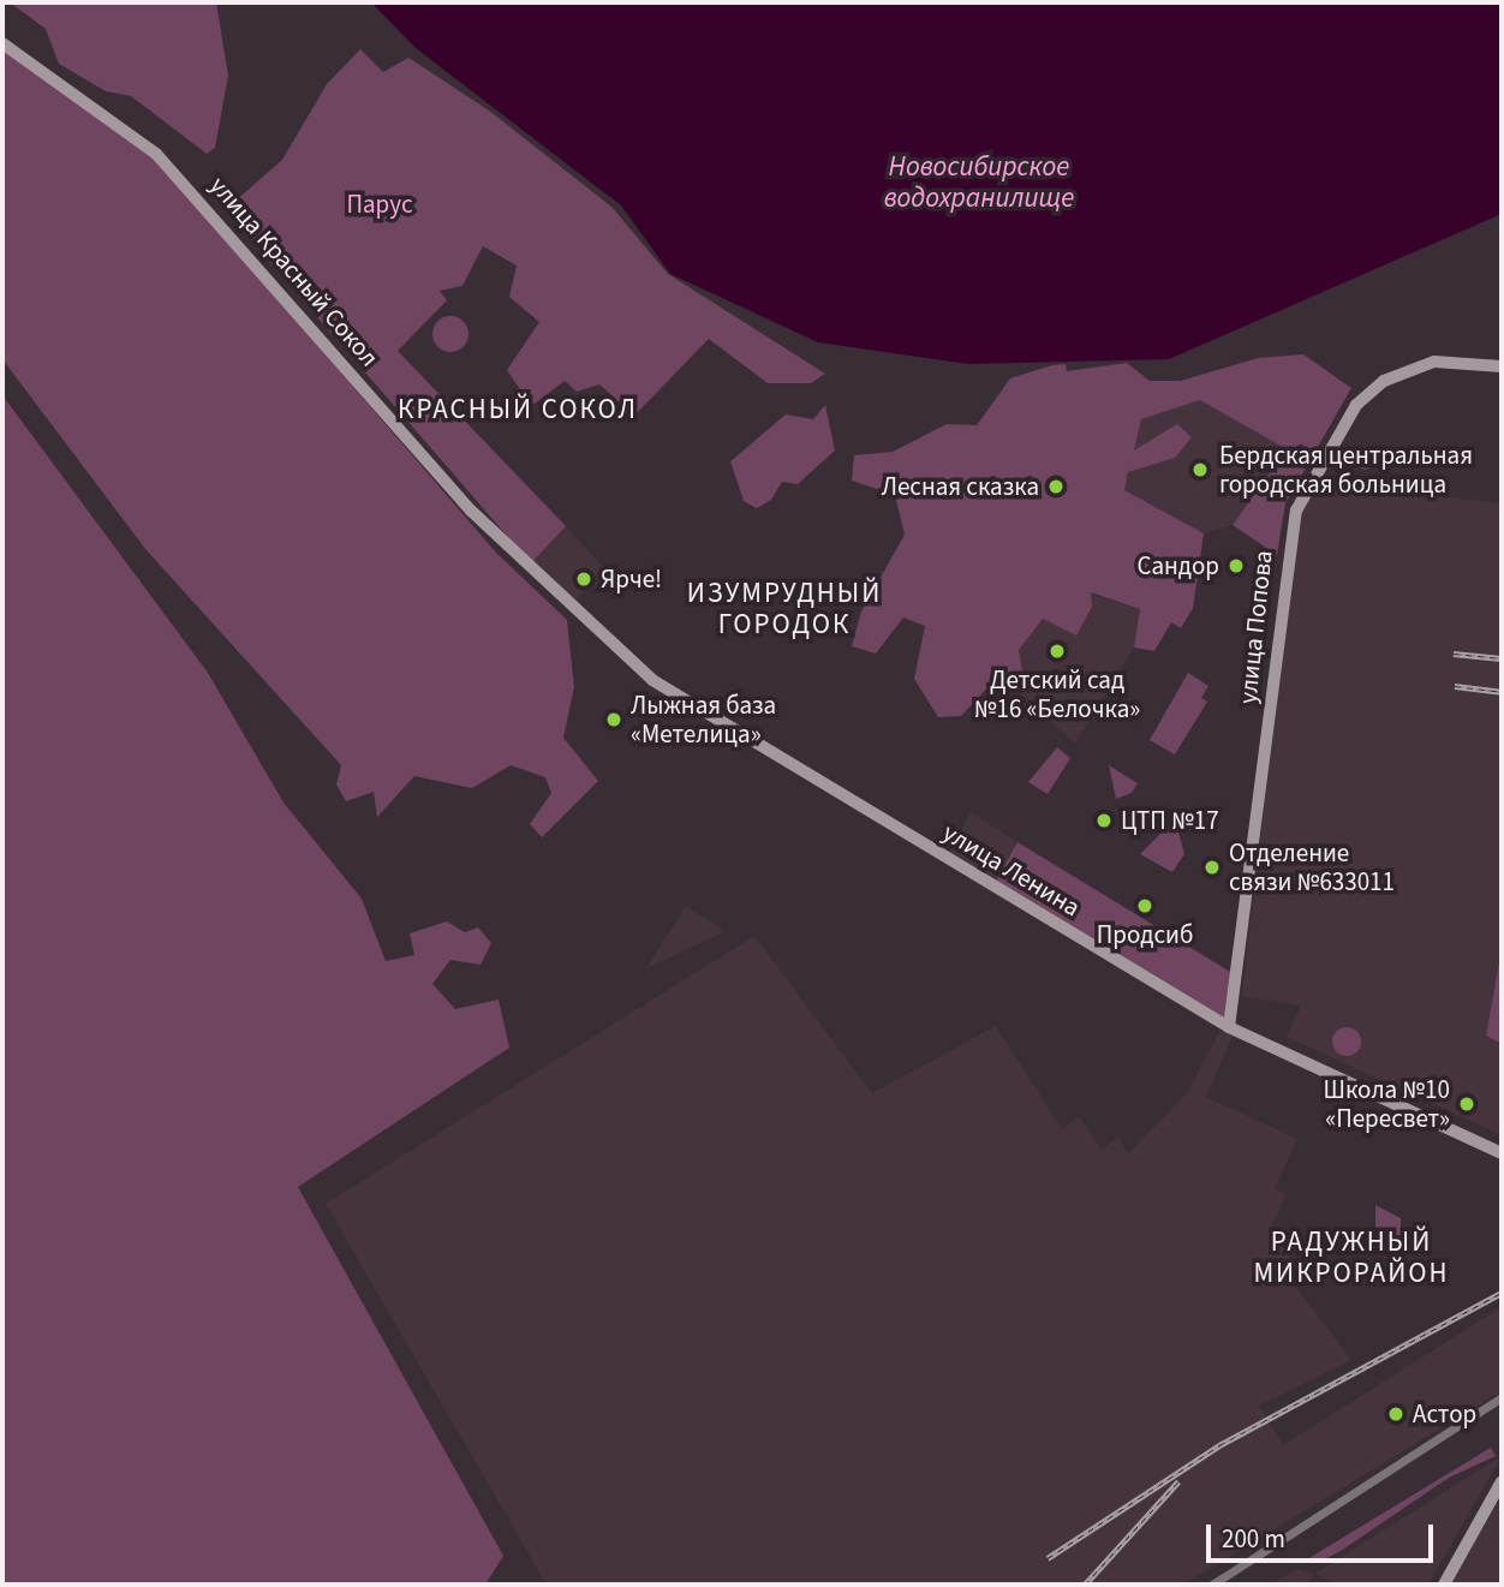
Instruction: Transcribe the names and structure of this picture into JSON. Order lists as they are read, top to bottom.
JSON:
{
  "streets": {
    "street": ["улица Красный Сокол", "улица Попова", "улица Ленина"]
  },
  "crossings": [
    ["улица Красный Сокол", "улица Ленина"],
    ["улица Попова", "улица Ленина"]
  ],
  "districts": ["КРАСНЫЙ СОКОЛ", "ИЗУМРУДНЫЙ ГОРОДОК", "РАДУЖНЫЙ МИКРОРАЙОН"],
  "water": ["Новосибирское водохранилище"],
  "parks": ["Парус"],
  "places": [
    "Бердская центральная городская больница",
    "Лесная сказка",
    "Сандор",
    "Ярче!",
    "Детский сад №16 «Белочка»",
    "Лыжная база «Метелица»",
    "ЦТП №17",
    "Отделение связи №633011",
    "Продсиб",
    "Школа №10 «Пересвет»",
    "Астор"
  ],
  "scale_bar": "200 m"
}
